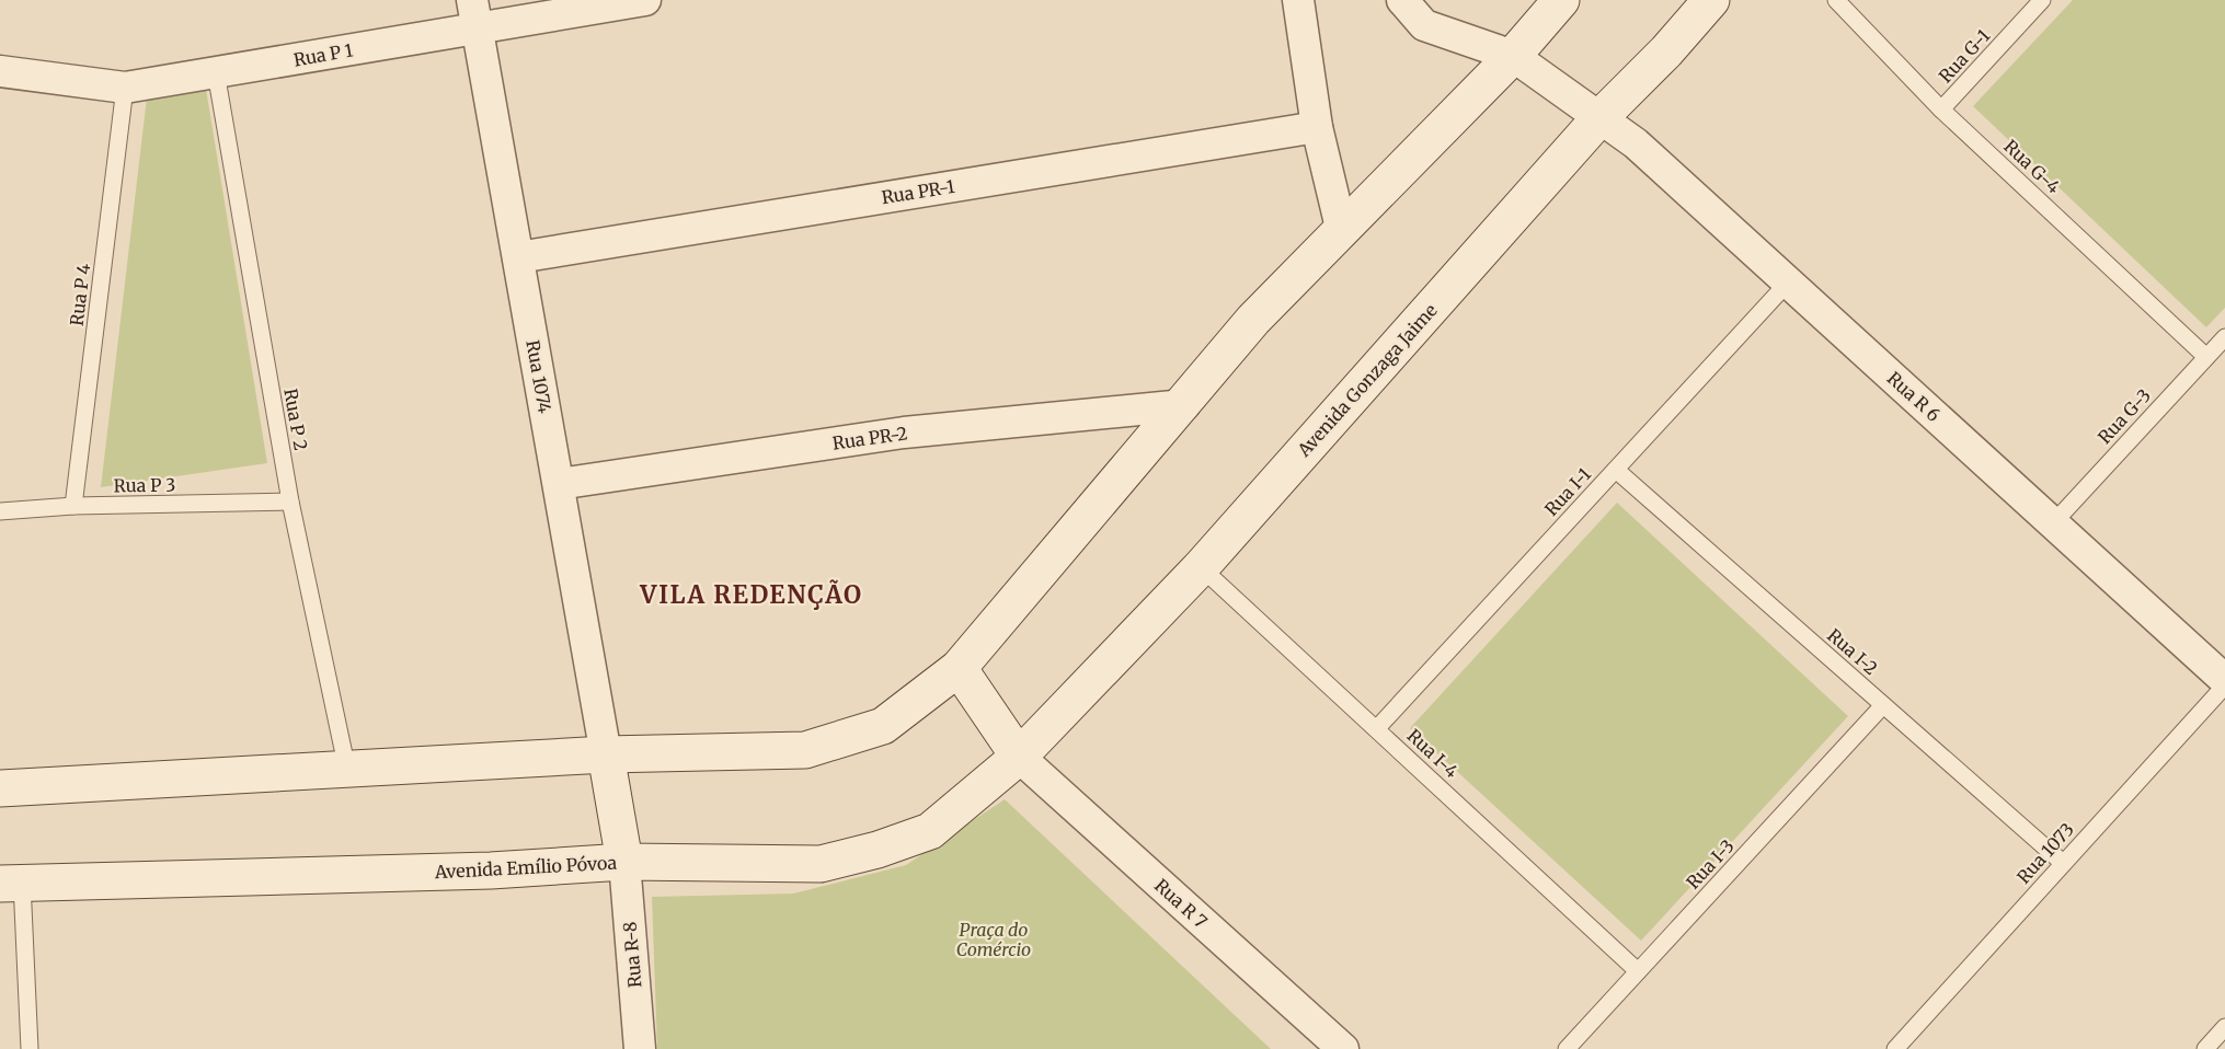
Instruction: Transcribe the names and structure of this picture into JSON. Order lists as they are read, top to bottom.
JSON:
{
  "streets": {
    "main road": ["Avenida Gonzaga Jaime", "Avenida Emílio Póvoa"],
    "street": [
      "Rua P 1",
      "Rua PR-1",
      "Rua 1074",
      "Rua R 6",
      "Rua PR-2",
      "Rua R 7",
      "Rua R-8"
    ],
    "lane": [
      "Rua G-1",
      "Rua G-4",
      "Rua P 4",
      "Rua G-3",
      "Rua P 2",
      "Rua P 3",
      "Rua I-1",
      "Rua I-2",
      "Rua I-4",
      "Rua 1073",
      "Rua I-3"
    ]
  },
  "crossings": [
    ["Rua P 1", "Rua P 4"],
    ["Rua P 1", "Rua 1074"],
    ["Rua P 1", "Rua P 2"],
    ["Rua G-1", "Rua G-4"],
    ["Rua G-4", "Rua G-3"],
    ["Rua PR-1", "Rua 1074"],
    ["Rua P 4", "Rua P 3"],
    ["Rua 1074", "Rua PR-2"],
    ["Avenida Gonzaga Jaime", "Rua R 6"],
    ["Avenida Gonzaga Jaime", "Rua I-4"],
    ["Avenida Gonzaga Jaime", "Avenida Emílio Póvoa"],
    ["Avenida Gonzaga Jaime", "Rua R 7"],
    ["Rua R 6", "Rua G-3"],
    ["Rua R 6", "Rua I-1"],
    ["Rua P 2", "Rua P 3"],
    ["Rua I-1", "Rua I-2"],
    ["Rua I-1", "Rua I-4"],
    ["Rua I-2", "Rua 1073"],
    ["Rua I-2", "Rua I-3"],
    ["Rua I-4", "Rua I-3"],
    ["Avenida Emílio Póvoa", "Rua R 7"],
    ["Avenida Emílio Póvoa", "Rua R-8"]
  ],
  "districts": ["VILA REDENÇÃO"],
  "parks": ["Praça do Comércio"]
}
